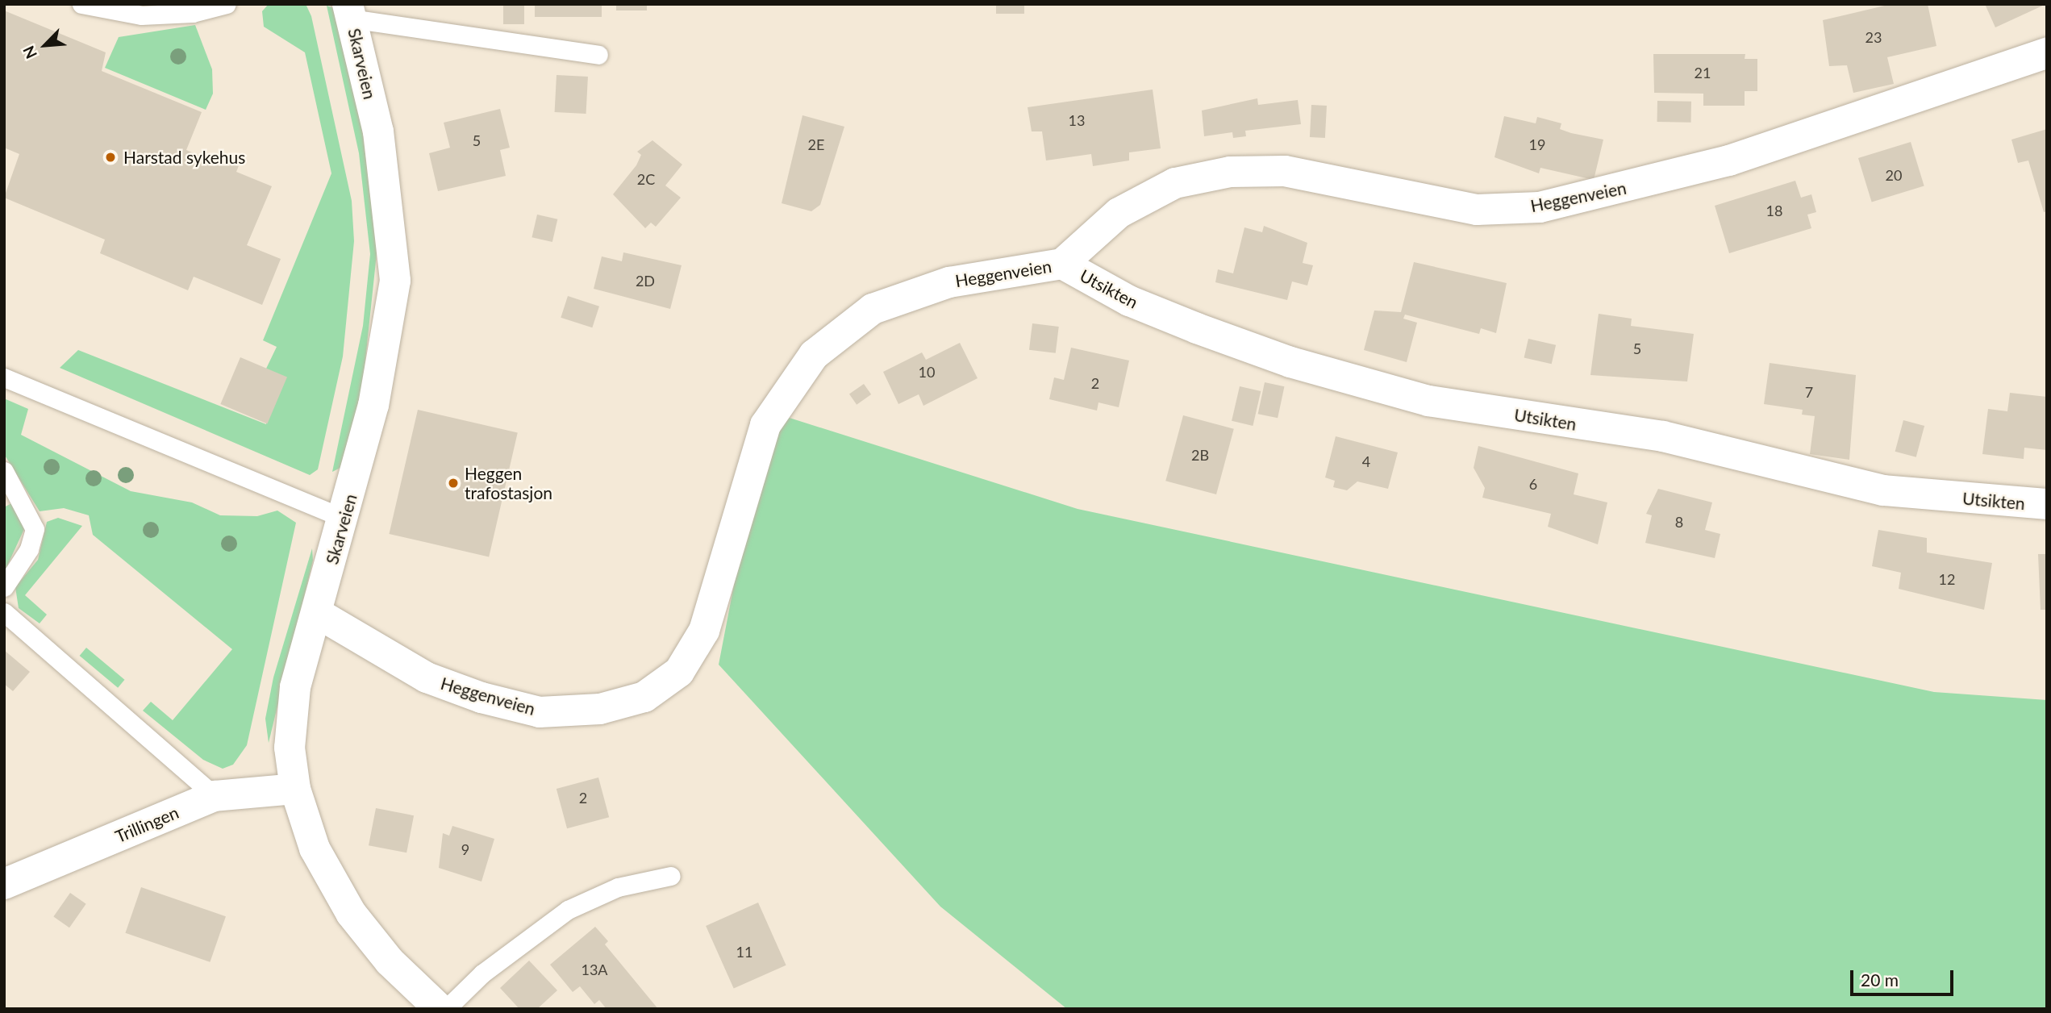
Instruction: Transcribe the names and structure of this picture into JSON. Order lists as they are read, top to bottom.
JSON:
{
  "streets": {
    "street": [
      "Skarveien",
      "Heggenveien",
      "Utsikten",
      "Trillingen"
    ]
  },
  "crossings": [
    ["Skarveien", "Heggenveien"],
    ["Skarveien", "Trillingen"],
    ["Heggenveien", "Utsikten"]
  ],
  "places": ["Harstad sykehus", "Heggen trafostasjon"],
  "house_numbers": [
    "23",
    "21",
    "13",
    "5",
    "2E",
    "19",
    "20",
    "2C",
    "18",
    "2D",
    "5",
    "10",
    "2",
    "7",
    "2B",
    "4",
    "6",
    "8",
    "12",
    "2",
    "9",
    "11",
    "13A"
  ],
  "scale_bar": "20 m",
  "north": "bottom left"
}
